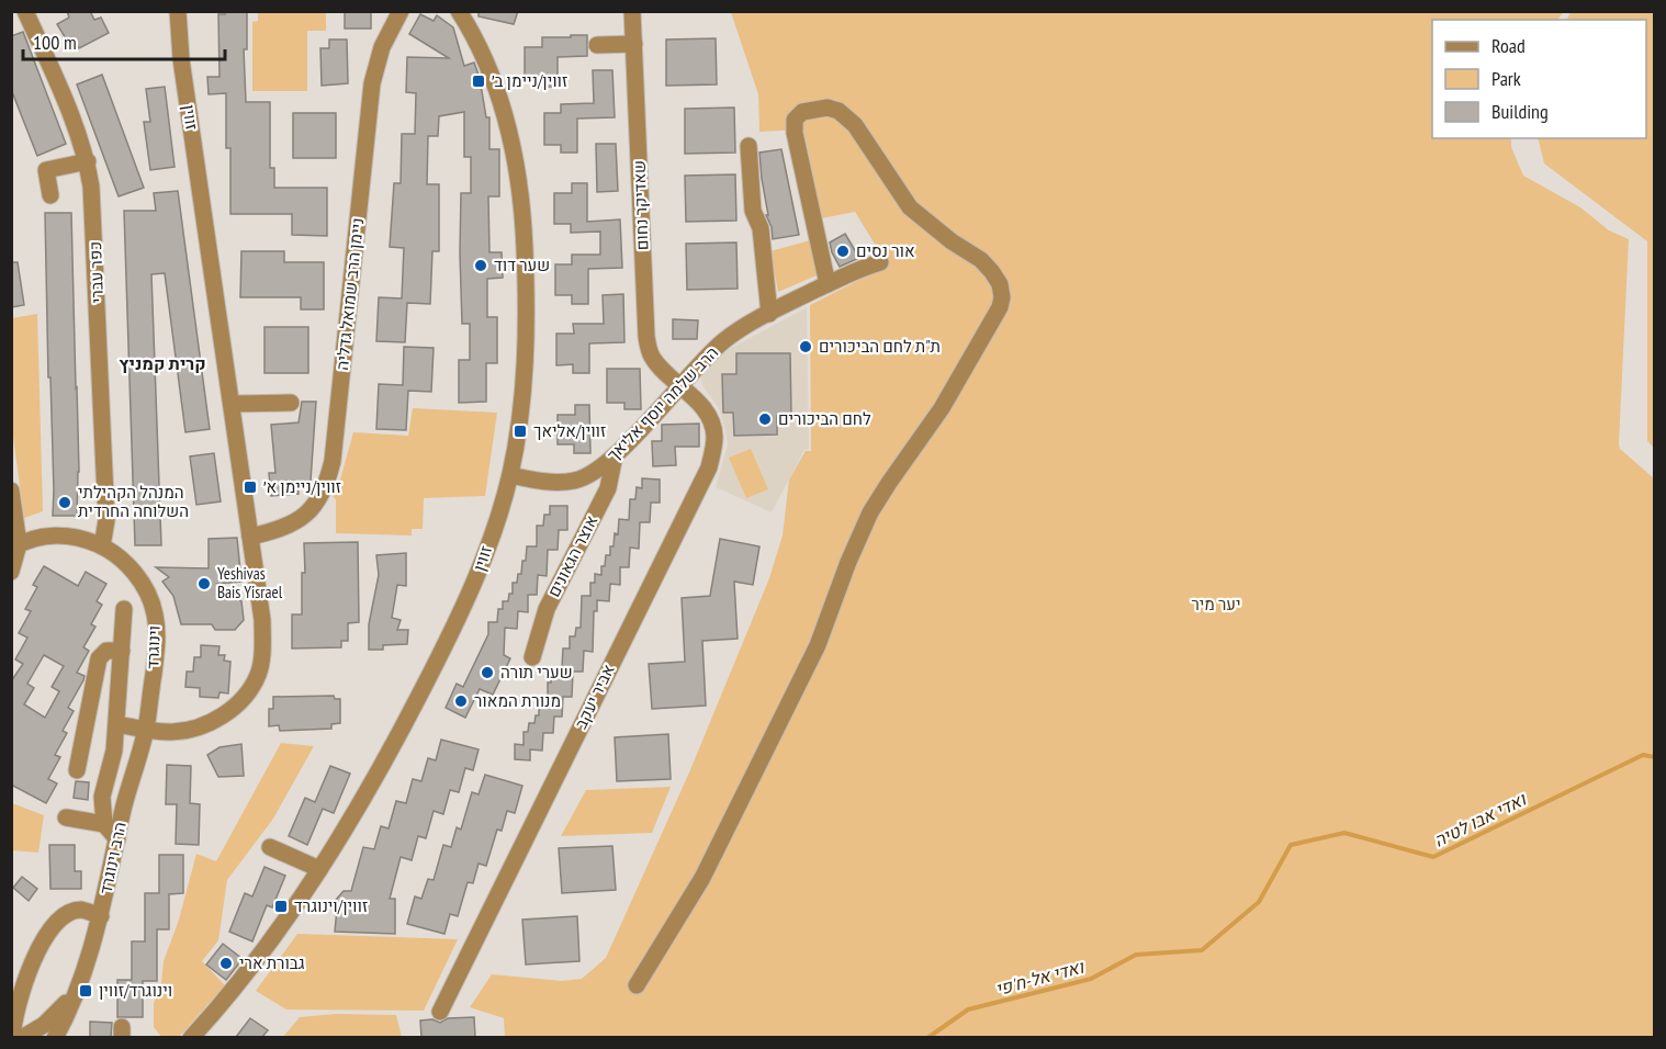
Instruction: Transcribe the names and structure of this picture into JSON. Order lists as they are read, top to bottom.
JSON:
{
  "streets": {
    "street": [
      "זווין",
      "שאדיקר נחום",
      "כפר עברי",
      "ניימן הרב שמואל גדליה",
      "הרב שלמה יוסף אליאך",
      "אוצר הגאונים",
      "וינוגרד",
      "אביר יעקב",
      "הרב וינוגרד"
    ]
  },
  "crossings": [
    ["זווין", "ניימן הרב שמואל גדליה"],
    ["זווין", "הרב שלמה יוסף אליאך"],
    ["זווין", "וינוגרד"],
    ["זווין", "הרב וינוגרד"],
    ["שאדיקר נחום", "הרב שלמה יוסף אליאך"],
    ["שאדיקר נחום", "אביר יעקב"],
    ["כפר עברי", "וינוגרד"],
    ["הרב שלמה יוסף אליאך", "אוצר הגאונים"],
    ["הרב שלמה יוסף אליאך", "אביר יעקב"],
    ["וינוגרד", "הרב וינוגרד"]
  ],
  "districts": ["קרית קמניץ"],
  "water": ["ואדי אבו לטיה", "ואדי אל-ח'פי"],
  "parks": ["יער מיר"],
  "places": {
    "transit": [
      "זווין/ניימן ב׳",
      "זווין/אליאך",
      "זווין/ניימן א׳",
      "זווין/וינוגרד",
      "וינוגרד/זווין"
    ],
    "other": [
      "אור נסים",
      "שער דוד",
      "ת\"ת לחם הביכורים",
      "לחם הביכורים",
      "המנהל הקהילתי השלוחה החרדית",
      "Yeshivas Bais Yisrael",
      "שערי תורה",
      "מנורת המאור",
      "גבורת ארי"
    ]
  },
  "legend": ["Road", "Park", "Building"],
  "scale_bar": "100 m"
}
